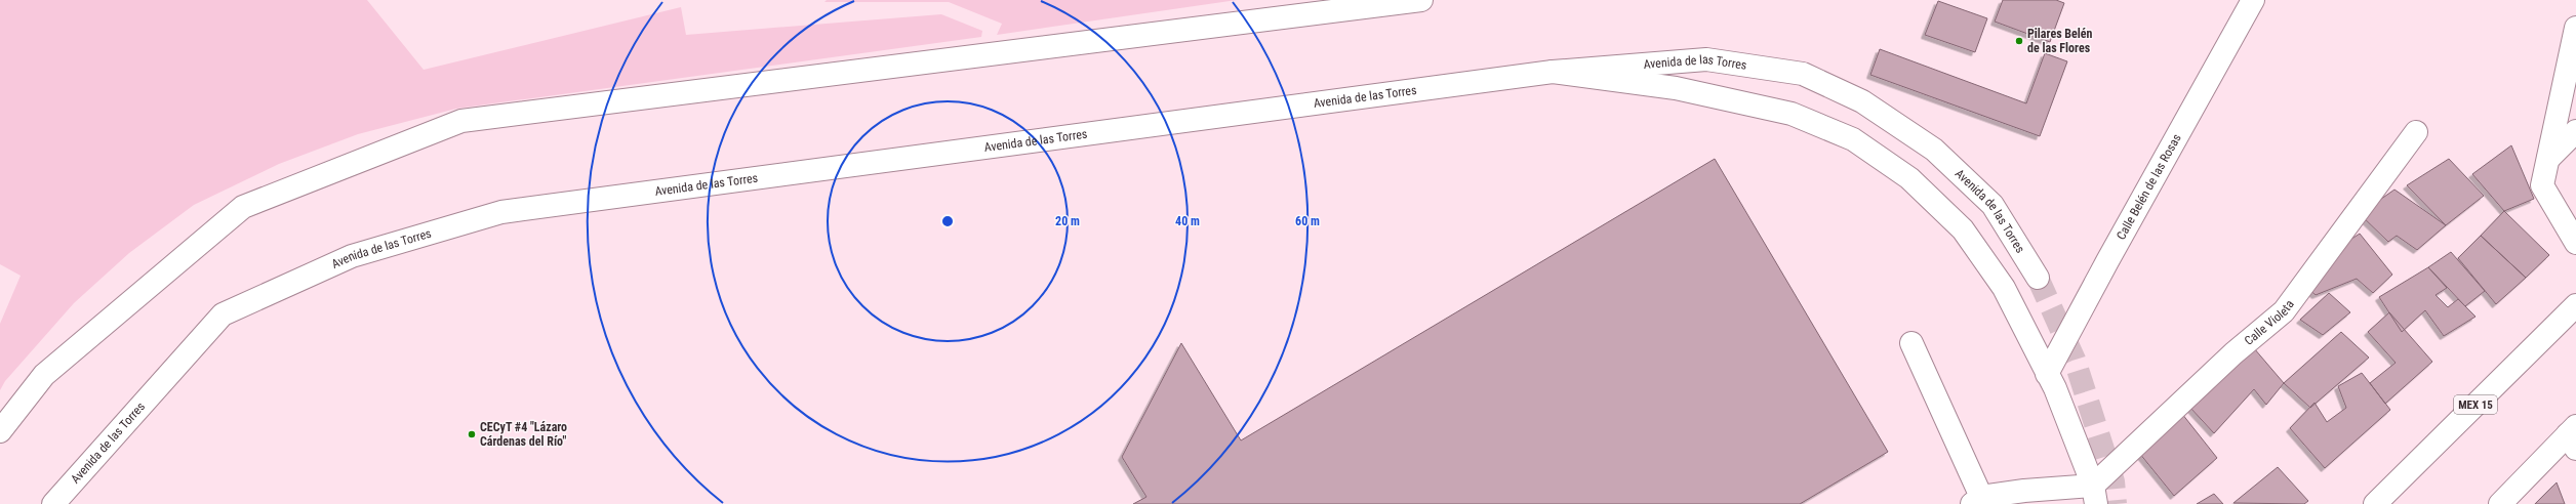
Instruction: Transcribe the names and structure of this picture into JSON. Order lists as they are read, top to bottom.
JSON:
{
  "streets": {
    "main road": [
      "Avenida de las Torres",
      "Calle Belén de las Rosas",
      "Calle Violeta",
      "MEX 15"
    ]
  },
  "places": ["Pilares Belén de las Flores", "CECyT #4 \"Lázaro Cárdenas del Río\""],
  "rings": ["20 m", "40 m", "60 m"]
}
